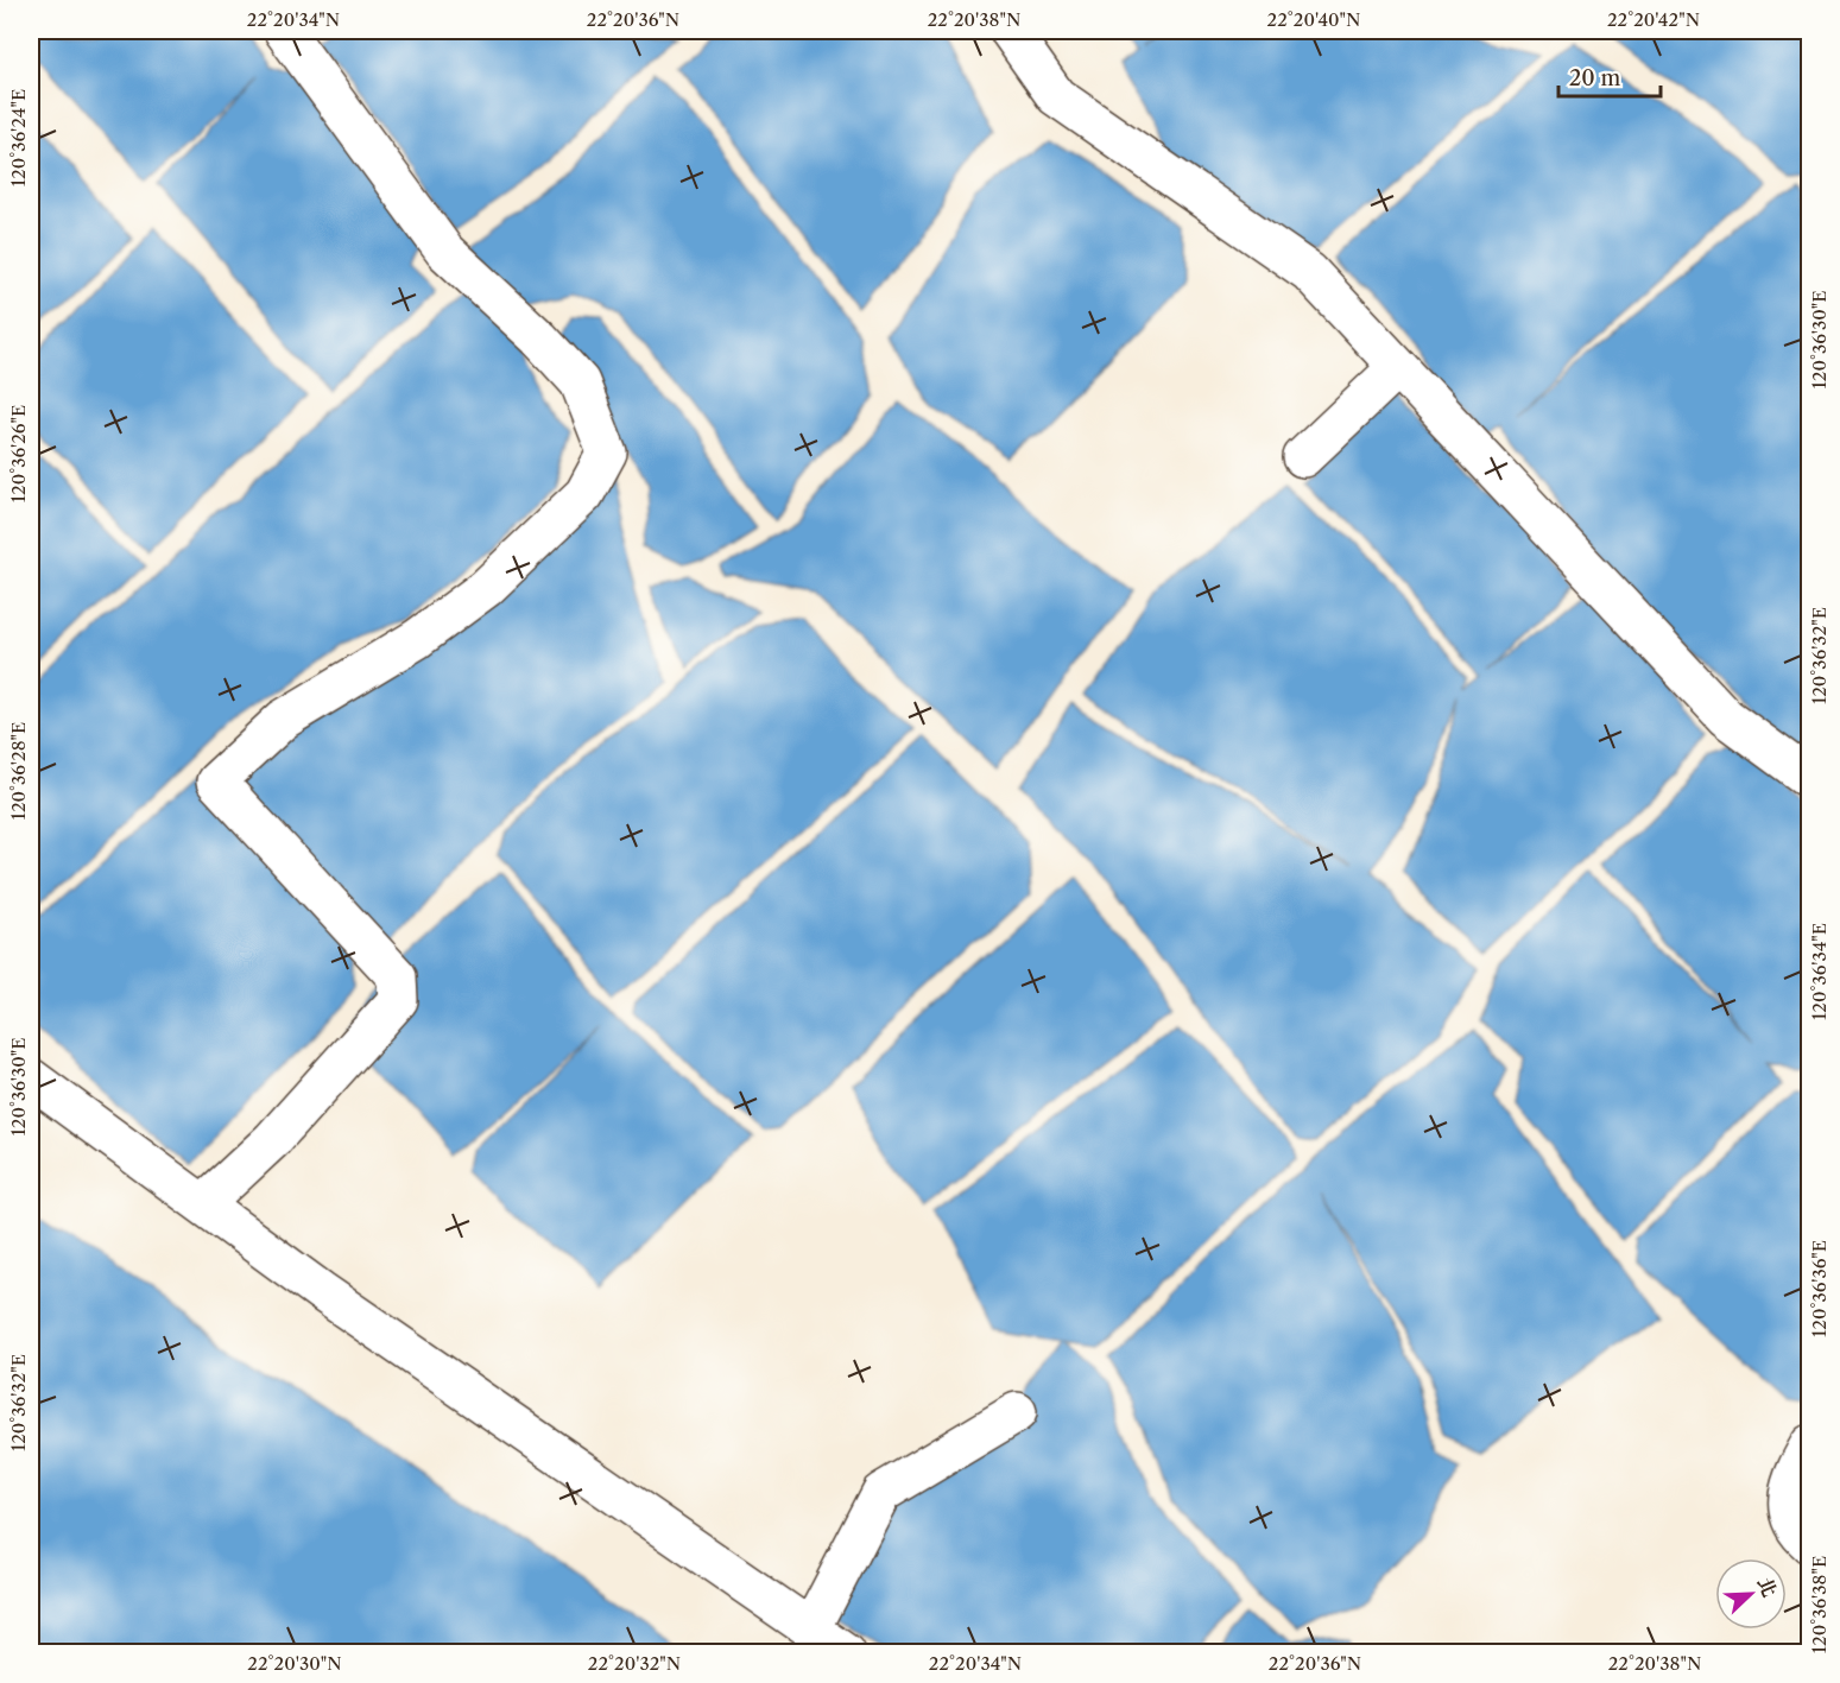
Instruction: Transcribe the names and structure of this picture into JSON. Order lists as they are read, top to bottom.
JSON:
{
  "scale_bar": "20 m",
  "north": "top right",
  "coordinates": [
    "22°20'34\"N",
    "22°20'36\"N",
    "22°20'38\"N",
    "22°20'40\"N",
    "22°20'42\"N",
    "120°36'24\"E",
    "120°36'30\"E",
    "120°36'26\"E",
    "120°36'32\"E",
    "120°36'28\"E",
    "120°36'34\"E",
    "120°36'36\"E",
    "120°36'38\"E",
    "22°20'30\"N",
    "22°20'32\"N"
  ]
}
